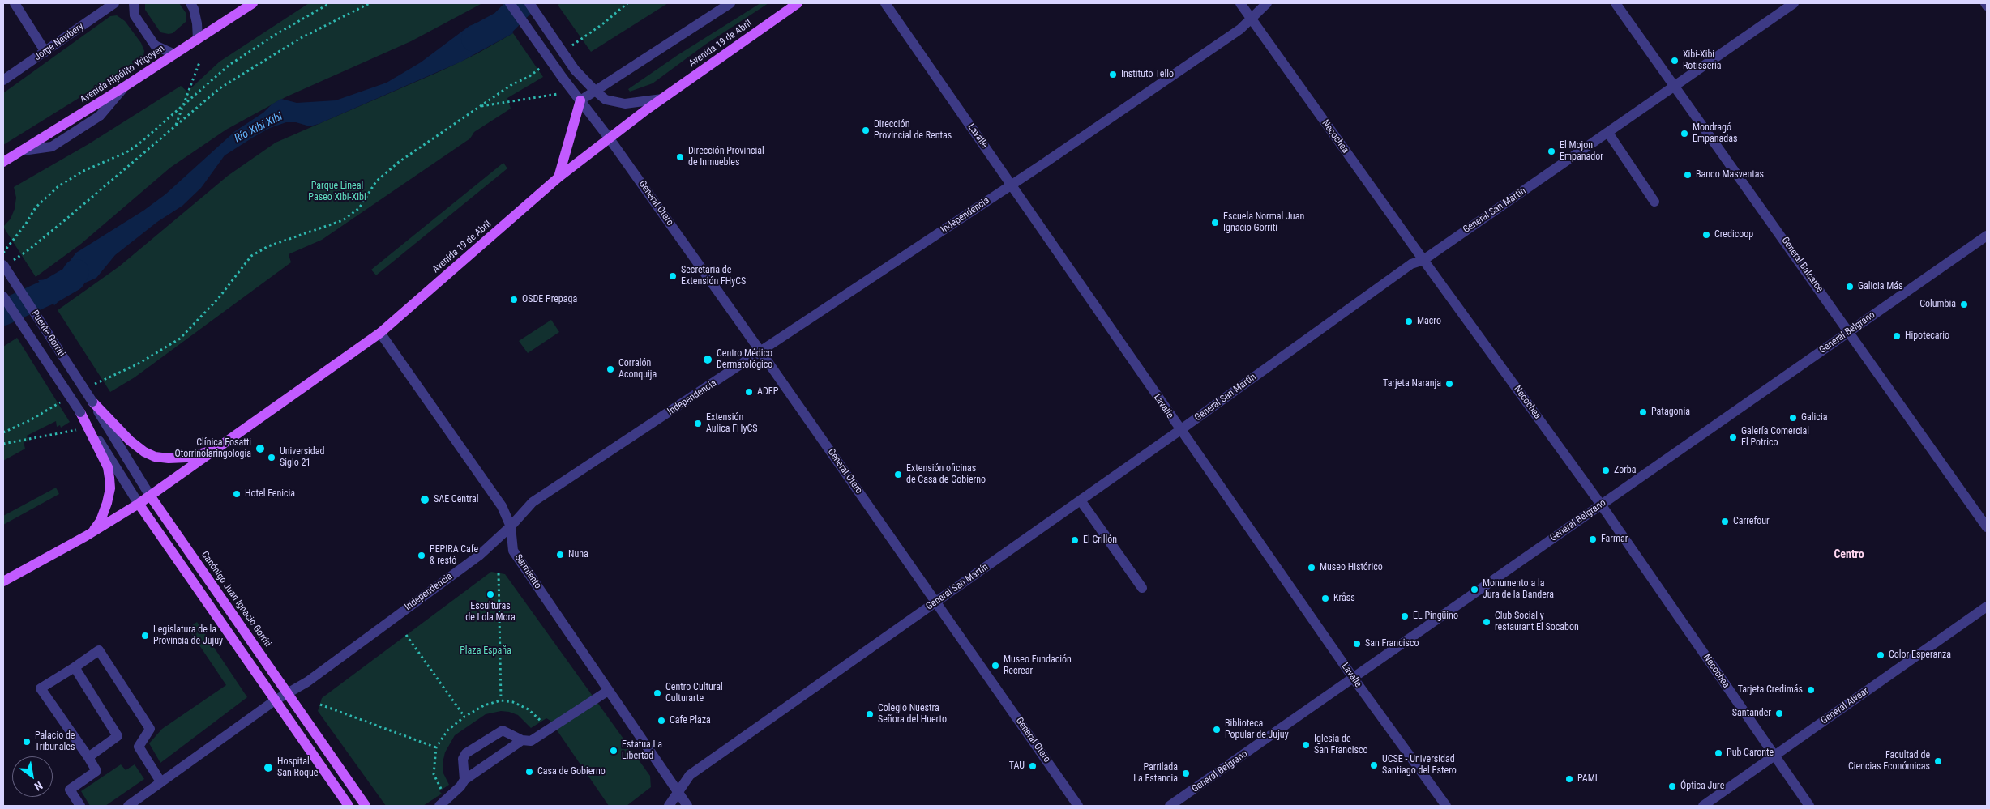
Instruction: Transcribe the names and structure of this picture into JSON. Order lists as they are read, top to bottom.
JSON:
{
  "streets": {
    "main road": ["Avenida 19 de Abril", "Avenida Hipólito Yrigoyen", "Canónigo Juan Ignacio Gorriti"],
    "street": [
      "Jorge Newbery",
      "Lavalle",
      "Necochea",
      "General Otero",
      "General San Martín",
      "Independencia",
      "General Balcarce",
      "General Belgrano",
      "Puente Gorriti",
      "Sarmiento",
      "General Alvear"
    ]
  },
  "crossings": [
    ["Avenida 19 de Abril", "General Otero"],
    ["Avenida 19 de Abril", "Sarmiento"],
    ["Avenida 19 de Abril", "Canónigo Juan Ignacio Gorriti"],
    ["Lavalle", "General San Martín"],
    ["Lavalle", "Independencia"],
    ["Lavalle", "General Belgrano"],
    ["Necochea", "General San Martín"],
    ["Necochea", "Independencia"],
    ["Necochea", "General Belgrano"],
    ["Necochea", "General Alvear"],
    ["General Otero", "General San Martín"],
    ["General Otero", "Independencia"],
    ["General San Martín", "General Balcarce"],
    ["General San Martín", "Sarmiento"],
    ["Independencia", "Sarmiento"],
    ["Independencia", "Canónigo Juan Ignacio Gorriti"],
    ["General Balcarce", "General Belgrano"],
    ["Puente Gorriti", "Canónigo Juan Ignacio Gorriti"]
  ],
  "districts": ["Centro"],
  "water": ["Río Xibi Xibi"],
  "parks": ["Parque Lineal Paseo Xibi-Xibi", "Plaza España"],
  "places": [
    "Xibi-Xibi Rotisseria",
    "Instituto Tello",
    "Dirección Provincial de Rentas",
    "Mondragó Empanadas",
    "El Mojon Empanador",
    "Dirección Provincial de Inmuebles",
    "Banco Masventas",
    "Escuela Normal Juan Ignacio Gorriti",
    "Credicoop",
    "Secretaria de Extensión FHyCS",
    "Galicia Más",
    "OSDE Prepaga",
    "Columbia",
    "Macro",
    "Hipotecario",
    "Centro Médico Dermatológico",
    "Corralón Aconquija",
    "Tarjeta Naranja",
    "ADEP",
    "Patagonia",
    "Galicia",
    "Extensión Aulica FHyCS",
    "Galería Comercial El Potrico",
    "Clínica Fosatti Otorrinolaringología",
    "Universidad Siglo 21",
    "Zorba",
    "Extensión oficinas de Casa de Gobierno",
    "Hotel Fenicia",
    "SAE Central",
    "Carrefour",
    "Farmar",
    "El Crillón",
    "Nuna",
    "PEPIRA Cafe & restó",
    "Museo Histórico",
    "Monumento a la Jura de la Bandera",
    "Esculturas de Lola Mora",
    "Kråss",
    "EL Pingüino",
    "Club Social y restaurant El Socabon",
    "Legislatura de la Provincia de Jujuy",
    "San Francisco",
    "Color Esperanza",
    "Museo Fundación Recrear",
    "Tarjeta Credimás",
    "Centro Cultural Culturarte",
    "Santander",
    "Colegio Nuestra Señora del Huerto",
    "Cafe Plaza",
    "Biblioteca Popular de Jujuy",
    "Palacio de Tribunales",
    "Iglesia de San Francisco",
    "Estatua La Libertad",
    "Pub Caronte",
    "Facultad de Ciencias Económicas",
    "UCSE - Universidad Santiago del Estero",
    "TAU",
    "Hospital San Roque",
    "Casa de Gobierno",
    "Parrilada La Estancia",
    "PAMI",
    "Óptica Jure"
  ],
  "north": "bottom right"
}
